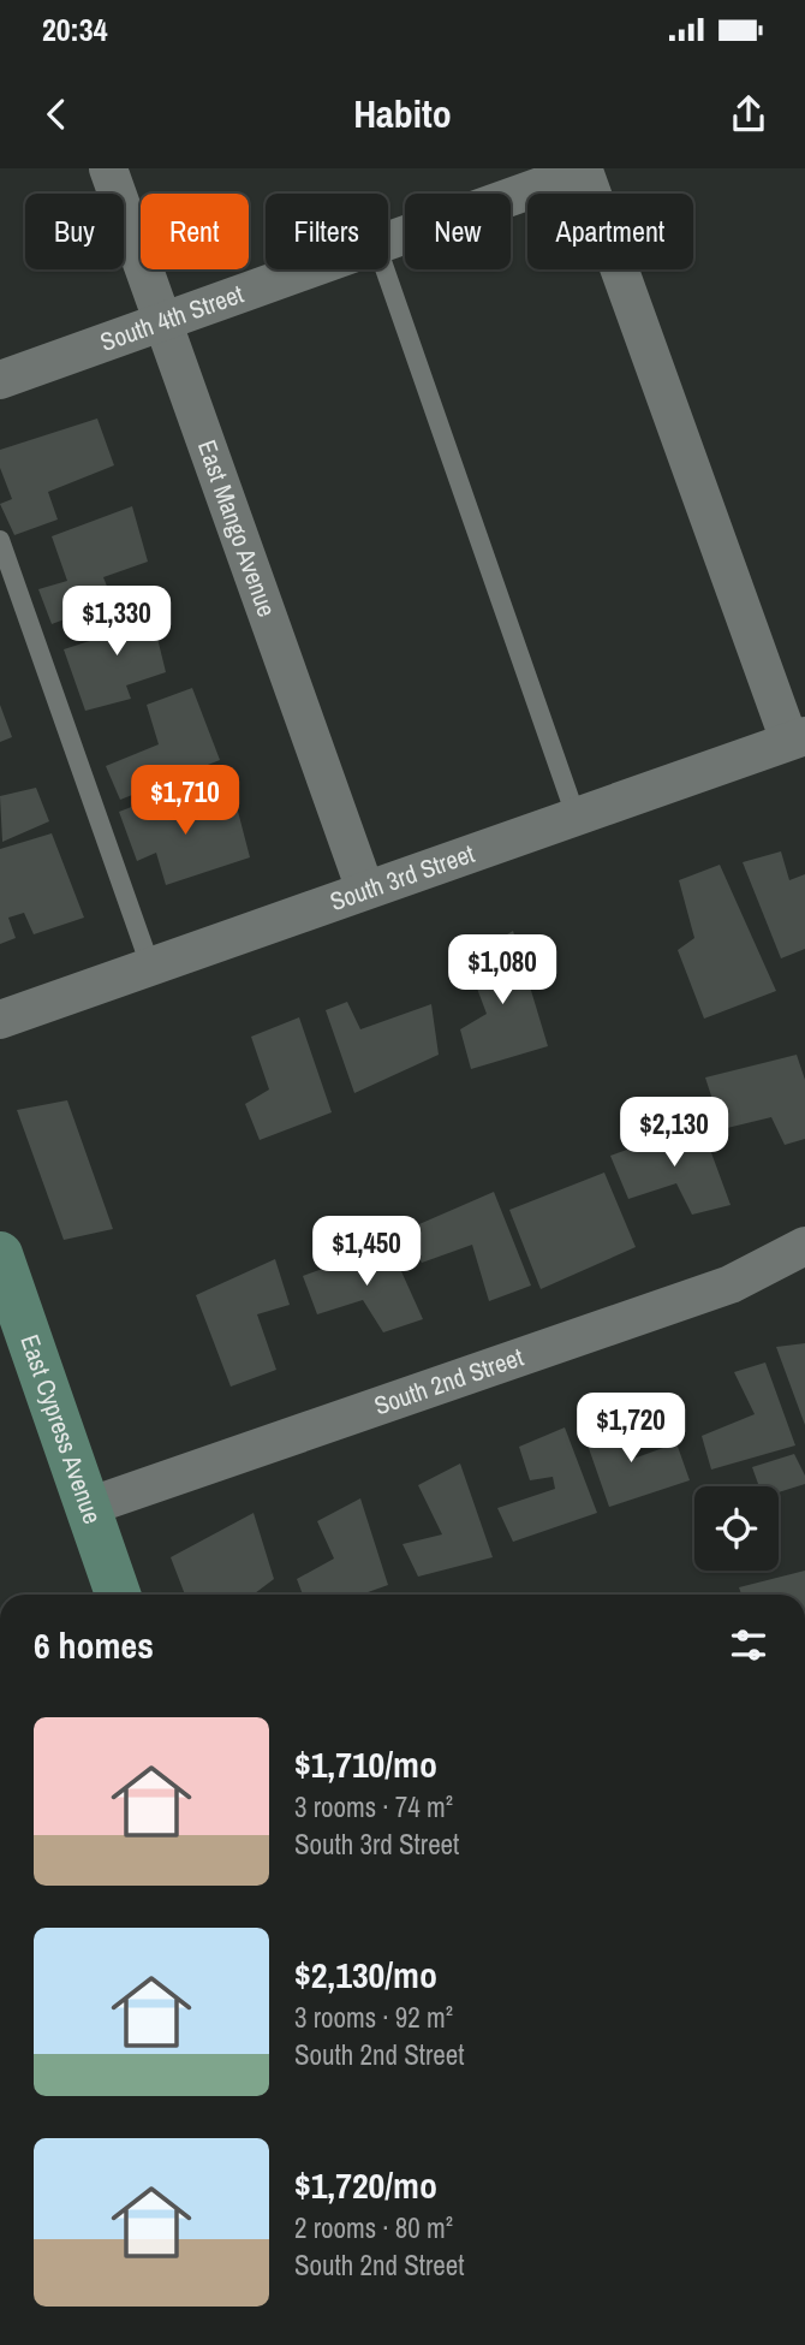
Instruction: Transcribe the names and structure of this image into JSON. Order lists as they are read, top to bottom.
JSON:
{
  "streets": {
    "street": [
      "South 4th Street",
      "East Mango Avenue",
      "South 3rd Street",
      "South 2nd Street",
      "East Cypress Avenue"
    ]
  },
  "crossings": [
    ["South 4th Street", "East Mango Avenue"],
    ["South 4th Street", "South 3rd Street"],
    ["East Mango Avenue", "South 3rd Street"],
    ["South 2nd Street", "East Cypress Avenue"]
  ],
  "page": {
    "status": "20:34",
    "header": "Habito",
    "chip": [
      "Buy",
      "Rent",
      "Filters",
      "New",
      "Apartment"
    ],
    "price": [
      "$1,330",
      "$1,710",
      "$1,080",
      "$2,130",
      "$1,450",
      "$1,720"
    ],
    "heading": "6 homes",
    "list": [
      {
        "name": "$1,710/mo",
        "note": "3 rooms · 74 m² · South 3rd Street"
      },
      {
        "name": "$2,130/mo",
        "note": "3 rooms · 92 m² · South 2nd Street"
      },
      {
        "name": "$1,720/mo",
        "note": "2 rooms · 80 m² · South 2nd Street"
      }
    ]
  }
}
